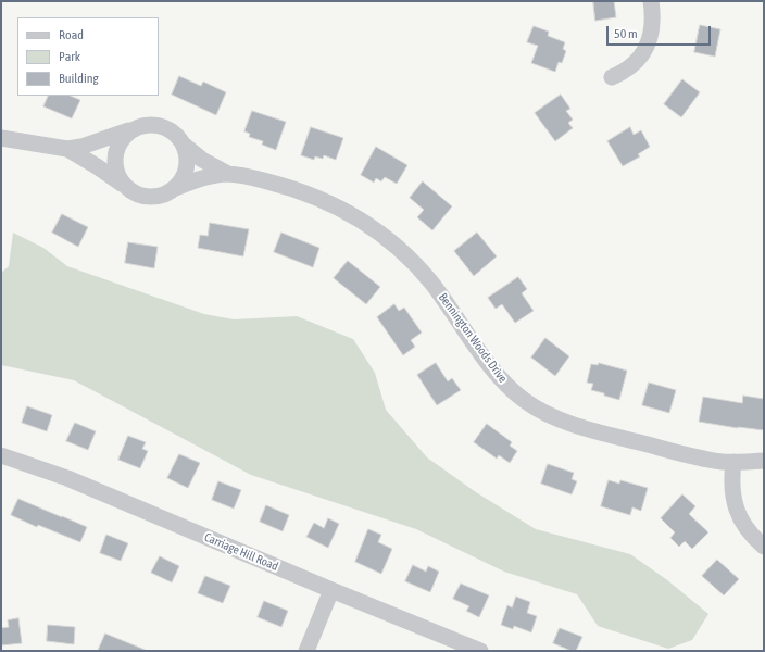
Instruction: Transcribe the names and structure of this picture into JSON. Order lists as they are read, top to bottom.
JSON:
{
  "streets": {
    "street": ["Bennington Woods Drive", "Carriage Hill Road"]
  },
  "legend": ["Road", "Park", "Building"],
  "scale_bar": "50 m"
}
